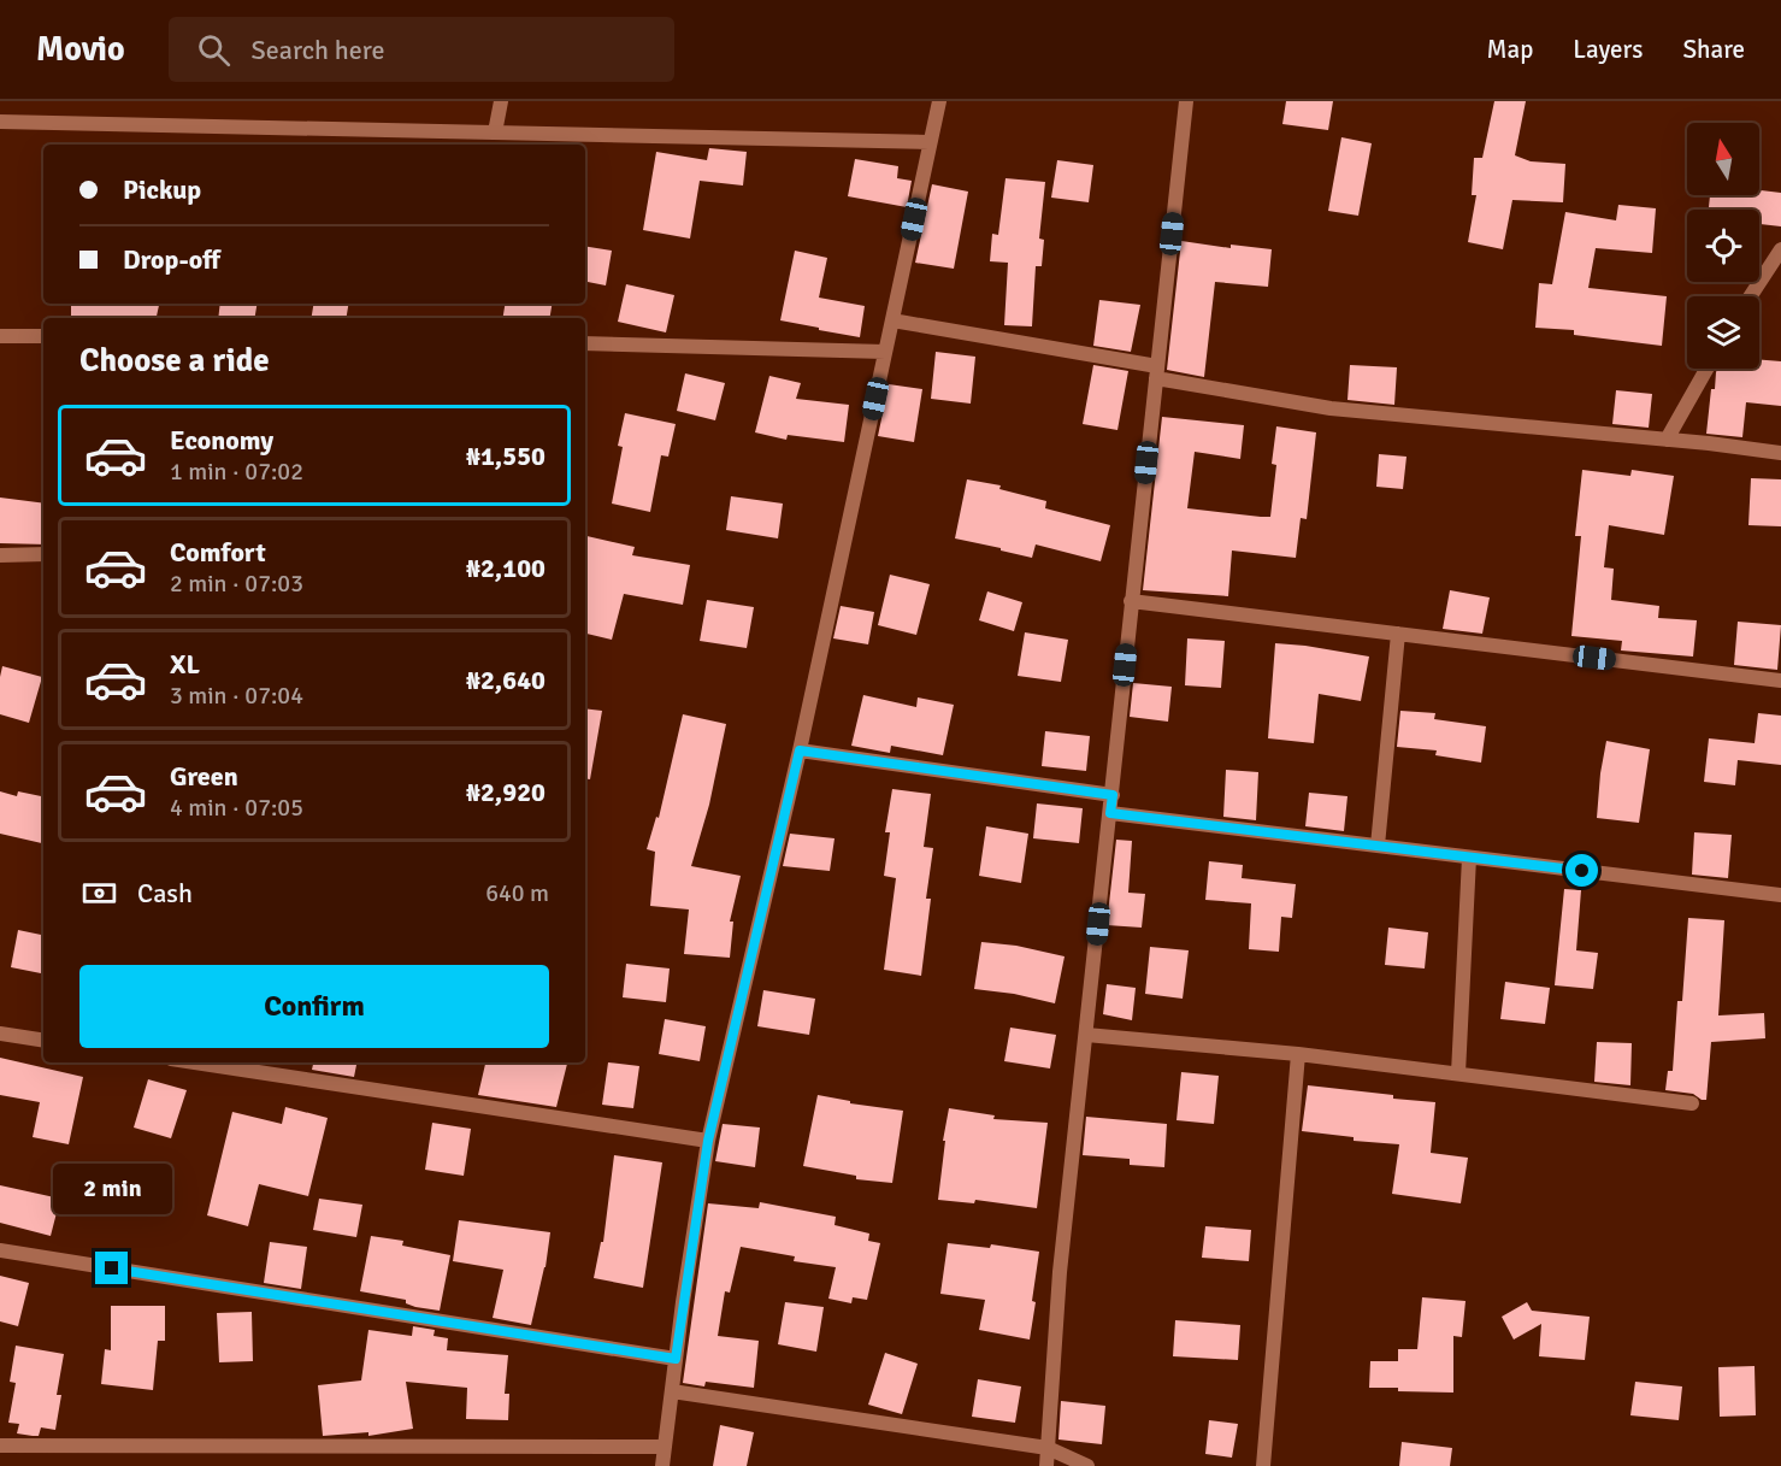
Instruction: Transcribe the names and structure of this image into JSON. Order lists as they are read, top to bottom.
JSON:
{
  "north": "top",
  "page": {
    "header": "Movio",
    "search": "Search here",
    "nav": ["Map", "Layers", "Share"],
    "banner": ["Pickup", "Drop-off"],
    "heading": "Choose a ride",
    "list": [
      {
        "name": "Economy",
        "note": "1 min · 07:02",
        "value": "₦1,550"
      },
      {
        "name": "Comfort",
        "note": "2 min · 07:03",
        "value": "₦2,100"
      },
      {
        "name": "XL",
        "note": "3 min · 07:04",
        "value": "₦2,640"
      },
      {
        "name": "Green",
        "note": "4 min · 07:05",
        "value": "₦2,920"
      }
    ],
    "pay": ["Cash", "640 m"],
    "buttons": "Confirm",
    "bubble": "2 min"
  }
}
